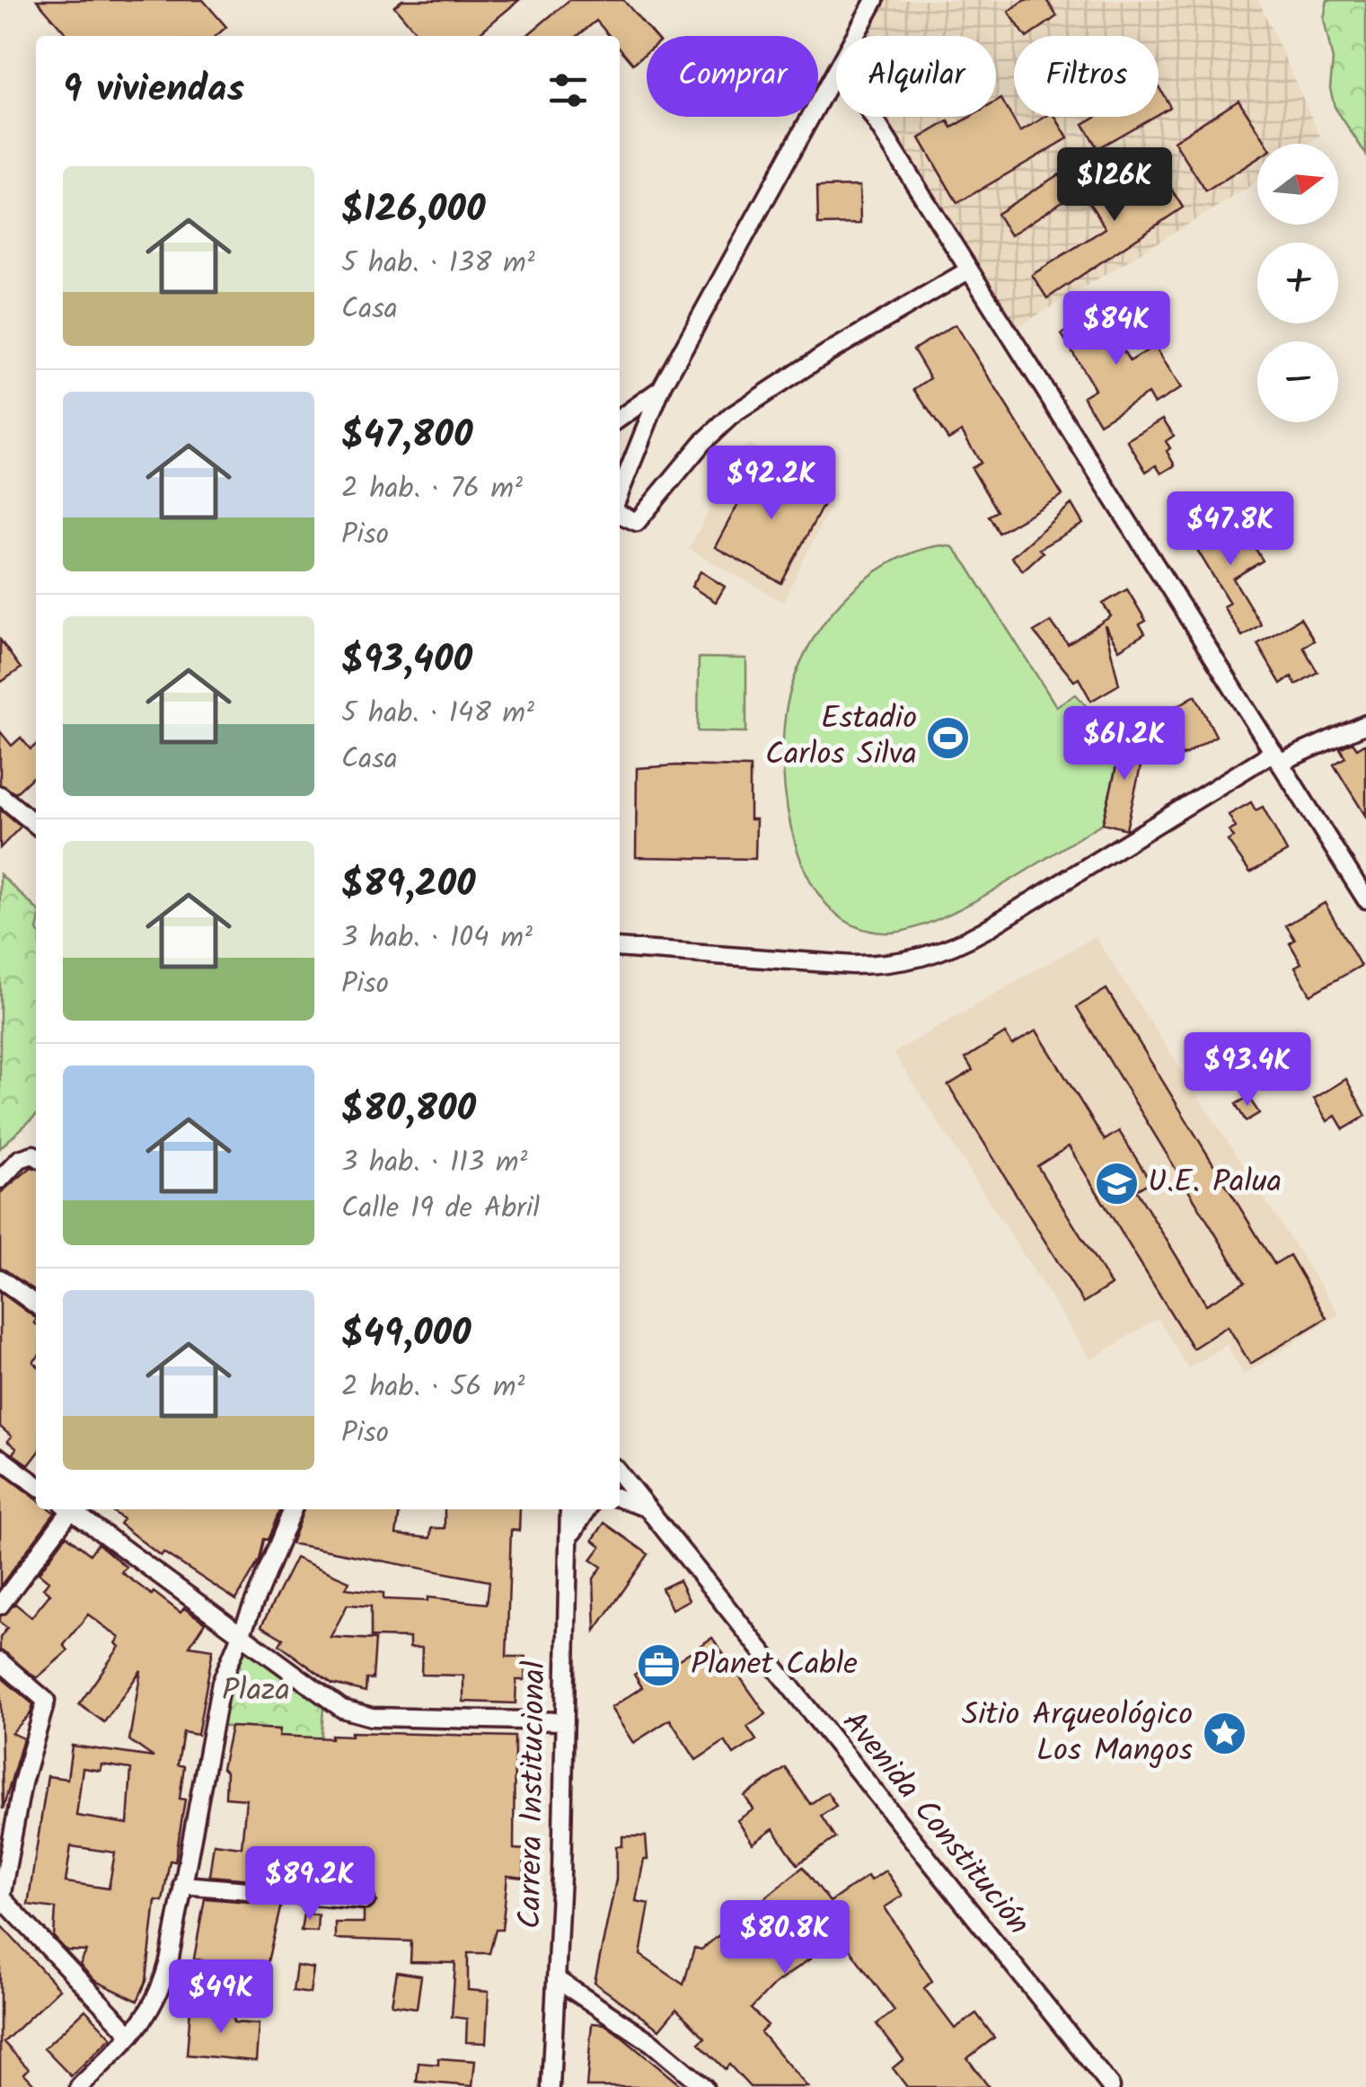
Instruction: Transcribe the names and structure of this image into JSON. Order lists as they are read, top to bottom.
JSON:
{
  "streets": {
    "street": ["Carrera Institucional", "Avenida Constitución"]
  },
  "parks": ["Plaza"],
  "places": {
    "sports": ["Estadio Carlos Silva"],
    "school or university": ["U.E. Palua"],
    "office": ["Planet Cable"],
    "place": ["Sitio Arqueológico Los Mangos"]
  },
  "north": "right",
  "page": {
    "chip": ["Comprar", "Alquilar", "Filtros"],
    "heading": "9 viviendas",
    "map_buttons": ["+", "−"],
    "list": [
      {
        "name": "$126,000",
        "note": "5 hab. · 138 m² · Casa"
      },
      {
        "name": "$47,800",
        "note": "2 hab. · 76 m² · Piso"
      },
      {
        "name": "$93,400",
        "note": "5 hab. · 148 m² · Casa"
      },
      {
        "name": "$89,200",
        "note": "3 hab. · 104 m² · Piso"
      },
      {
        "name": "$80,800",
        "note": "3 hab. · 113 m² · Calle 19 de Abril"
      },
      {
        "name": "$49,000",
        "note": "2 hab. · 56 m² · Piso"
      }
    ],
    "price": [
      "$126K",
      "$84K",
      "$92.2K",
      "$47.8K",
      "$61.2K",
      "$93.4K",
      "$89.2K",
      "$80.8K",
      "$49K"
    ]
  }
}
